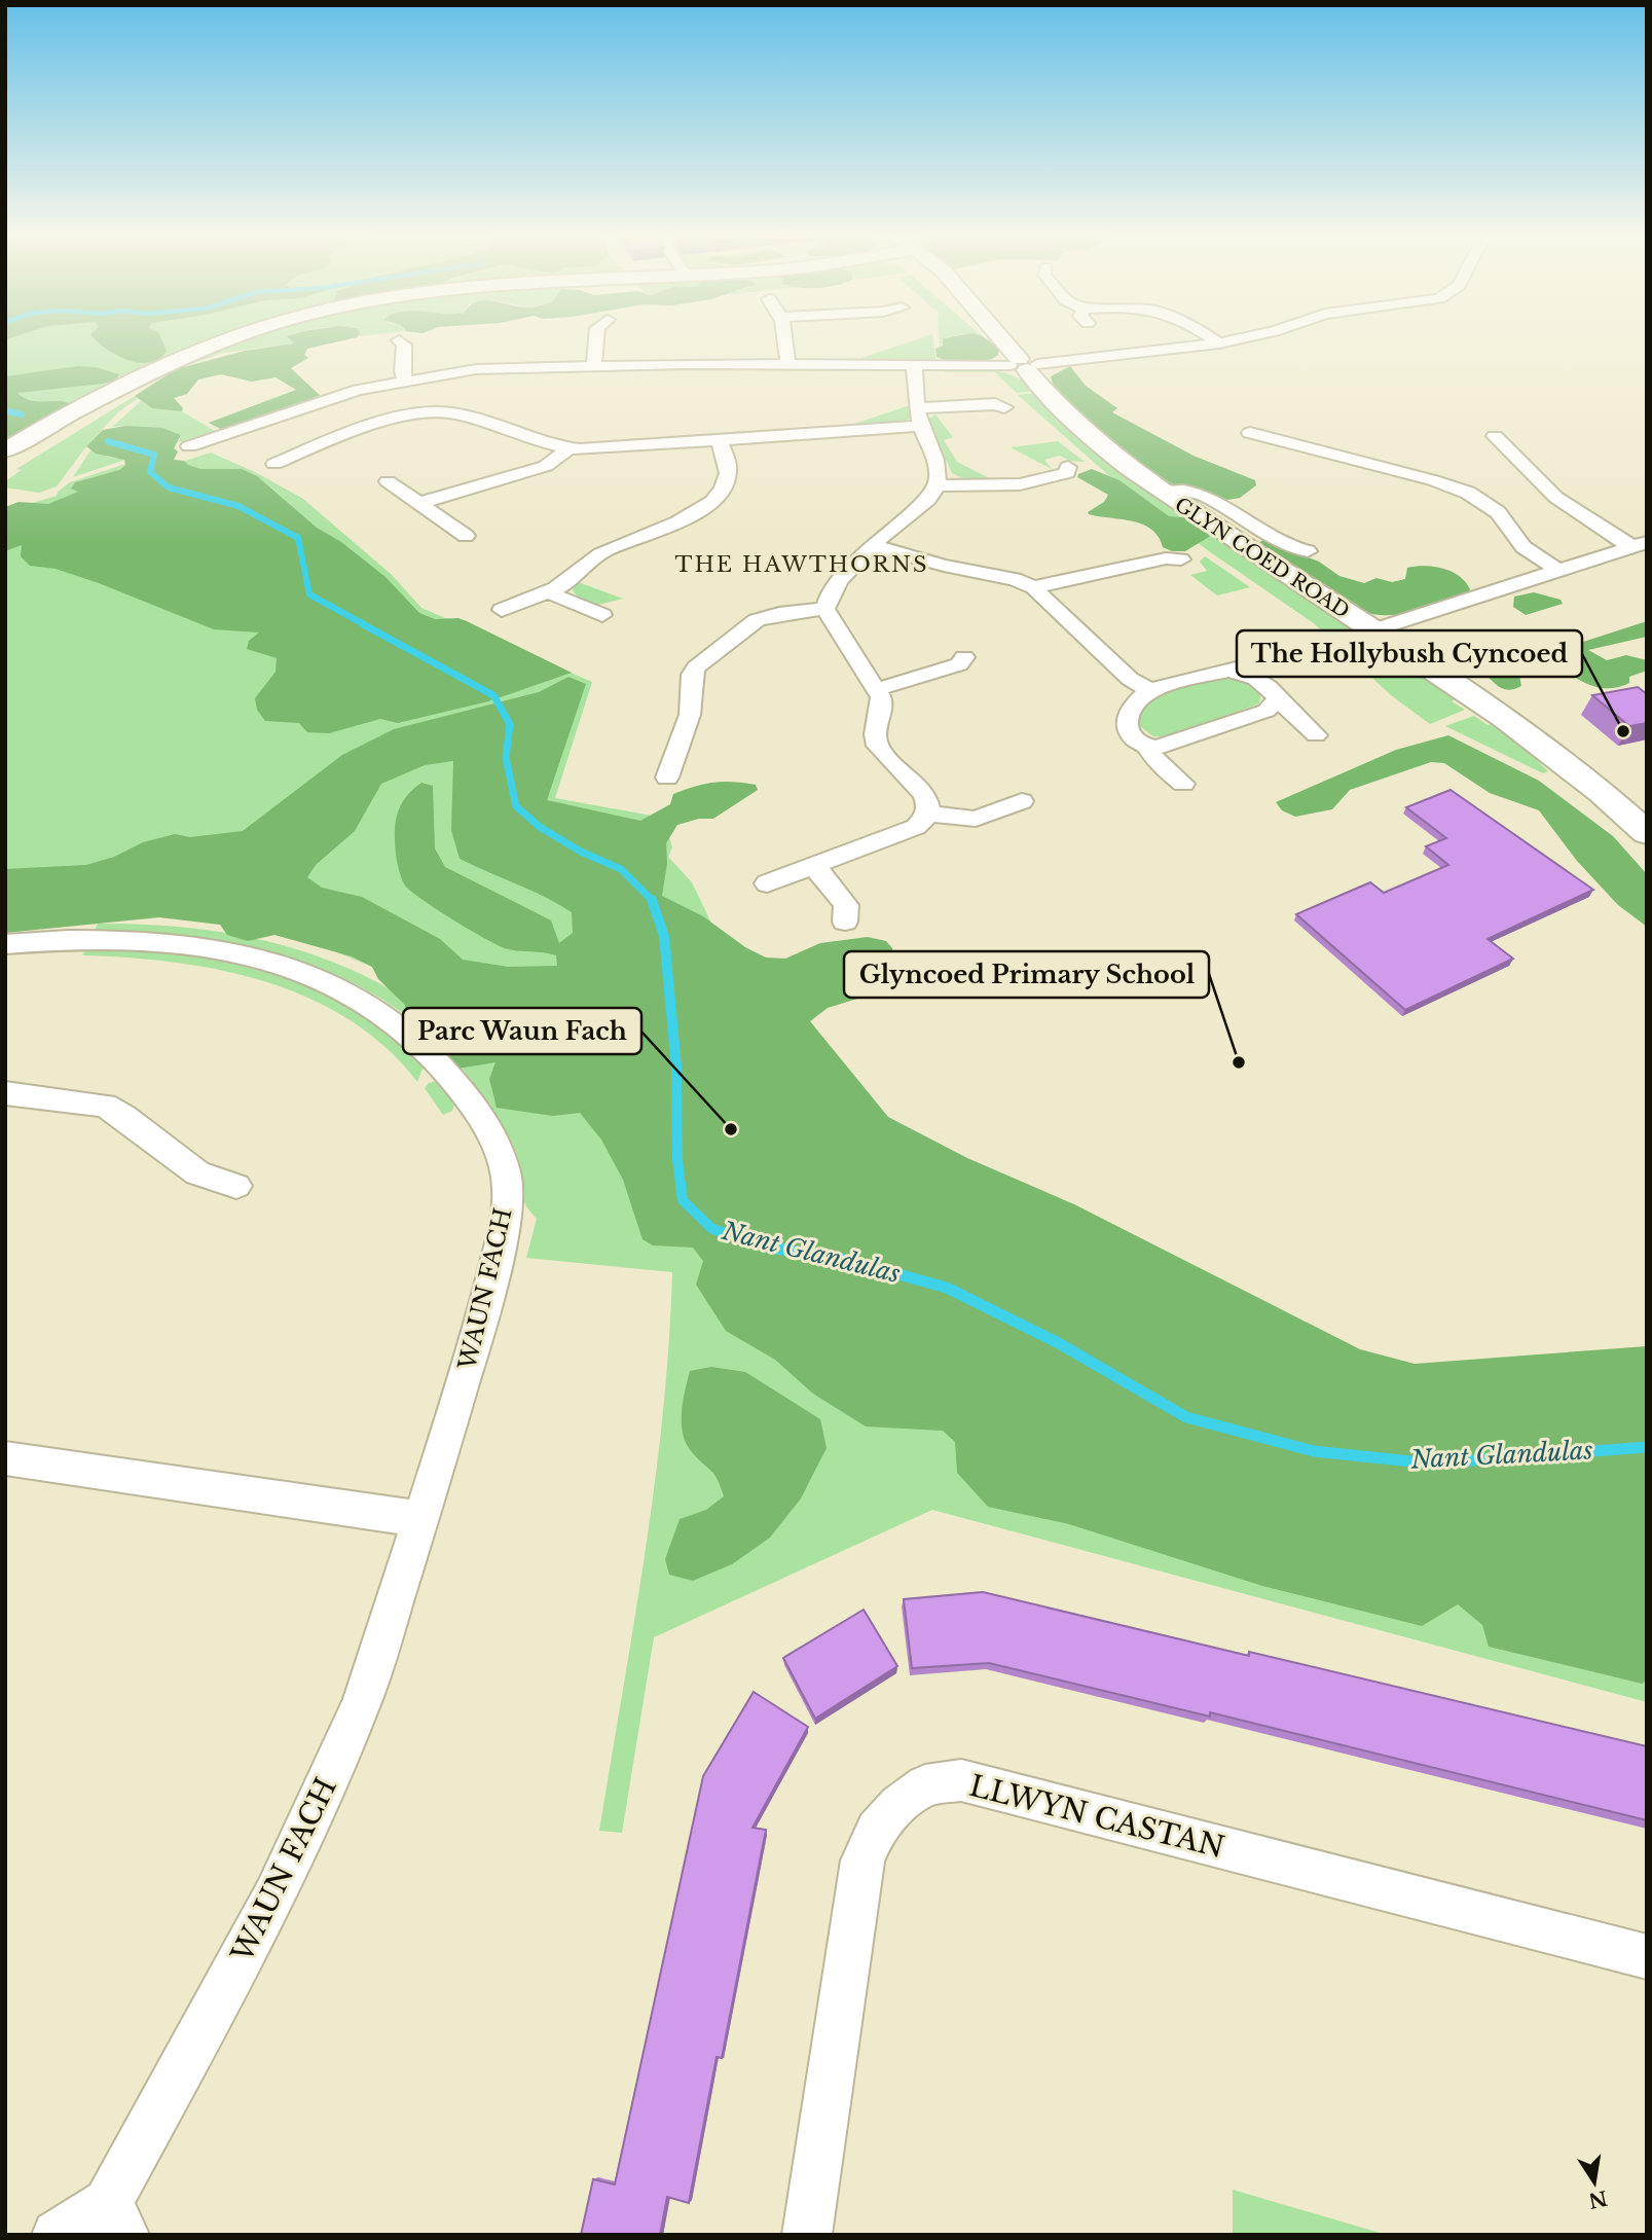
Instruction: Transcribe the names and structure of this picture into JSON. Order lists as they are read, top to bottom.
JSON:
{
  "streets": {
    "street": ["GLYN COED ROAD", "WAUN FACH", "LLWYN CASTAN"]
  },
  "districts": ["THE HAWTHORNS"],
  "water": ["Nant Glandulas"],
  "places": ["The Hollybush Cyncoed", "Glyncoed Primary School", "Parc Waun Fach"],
  "north": "bottom"
}
